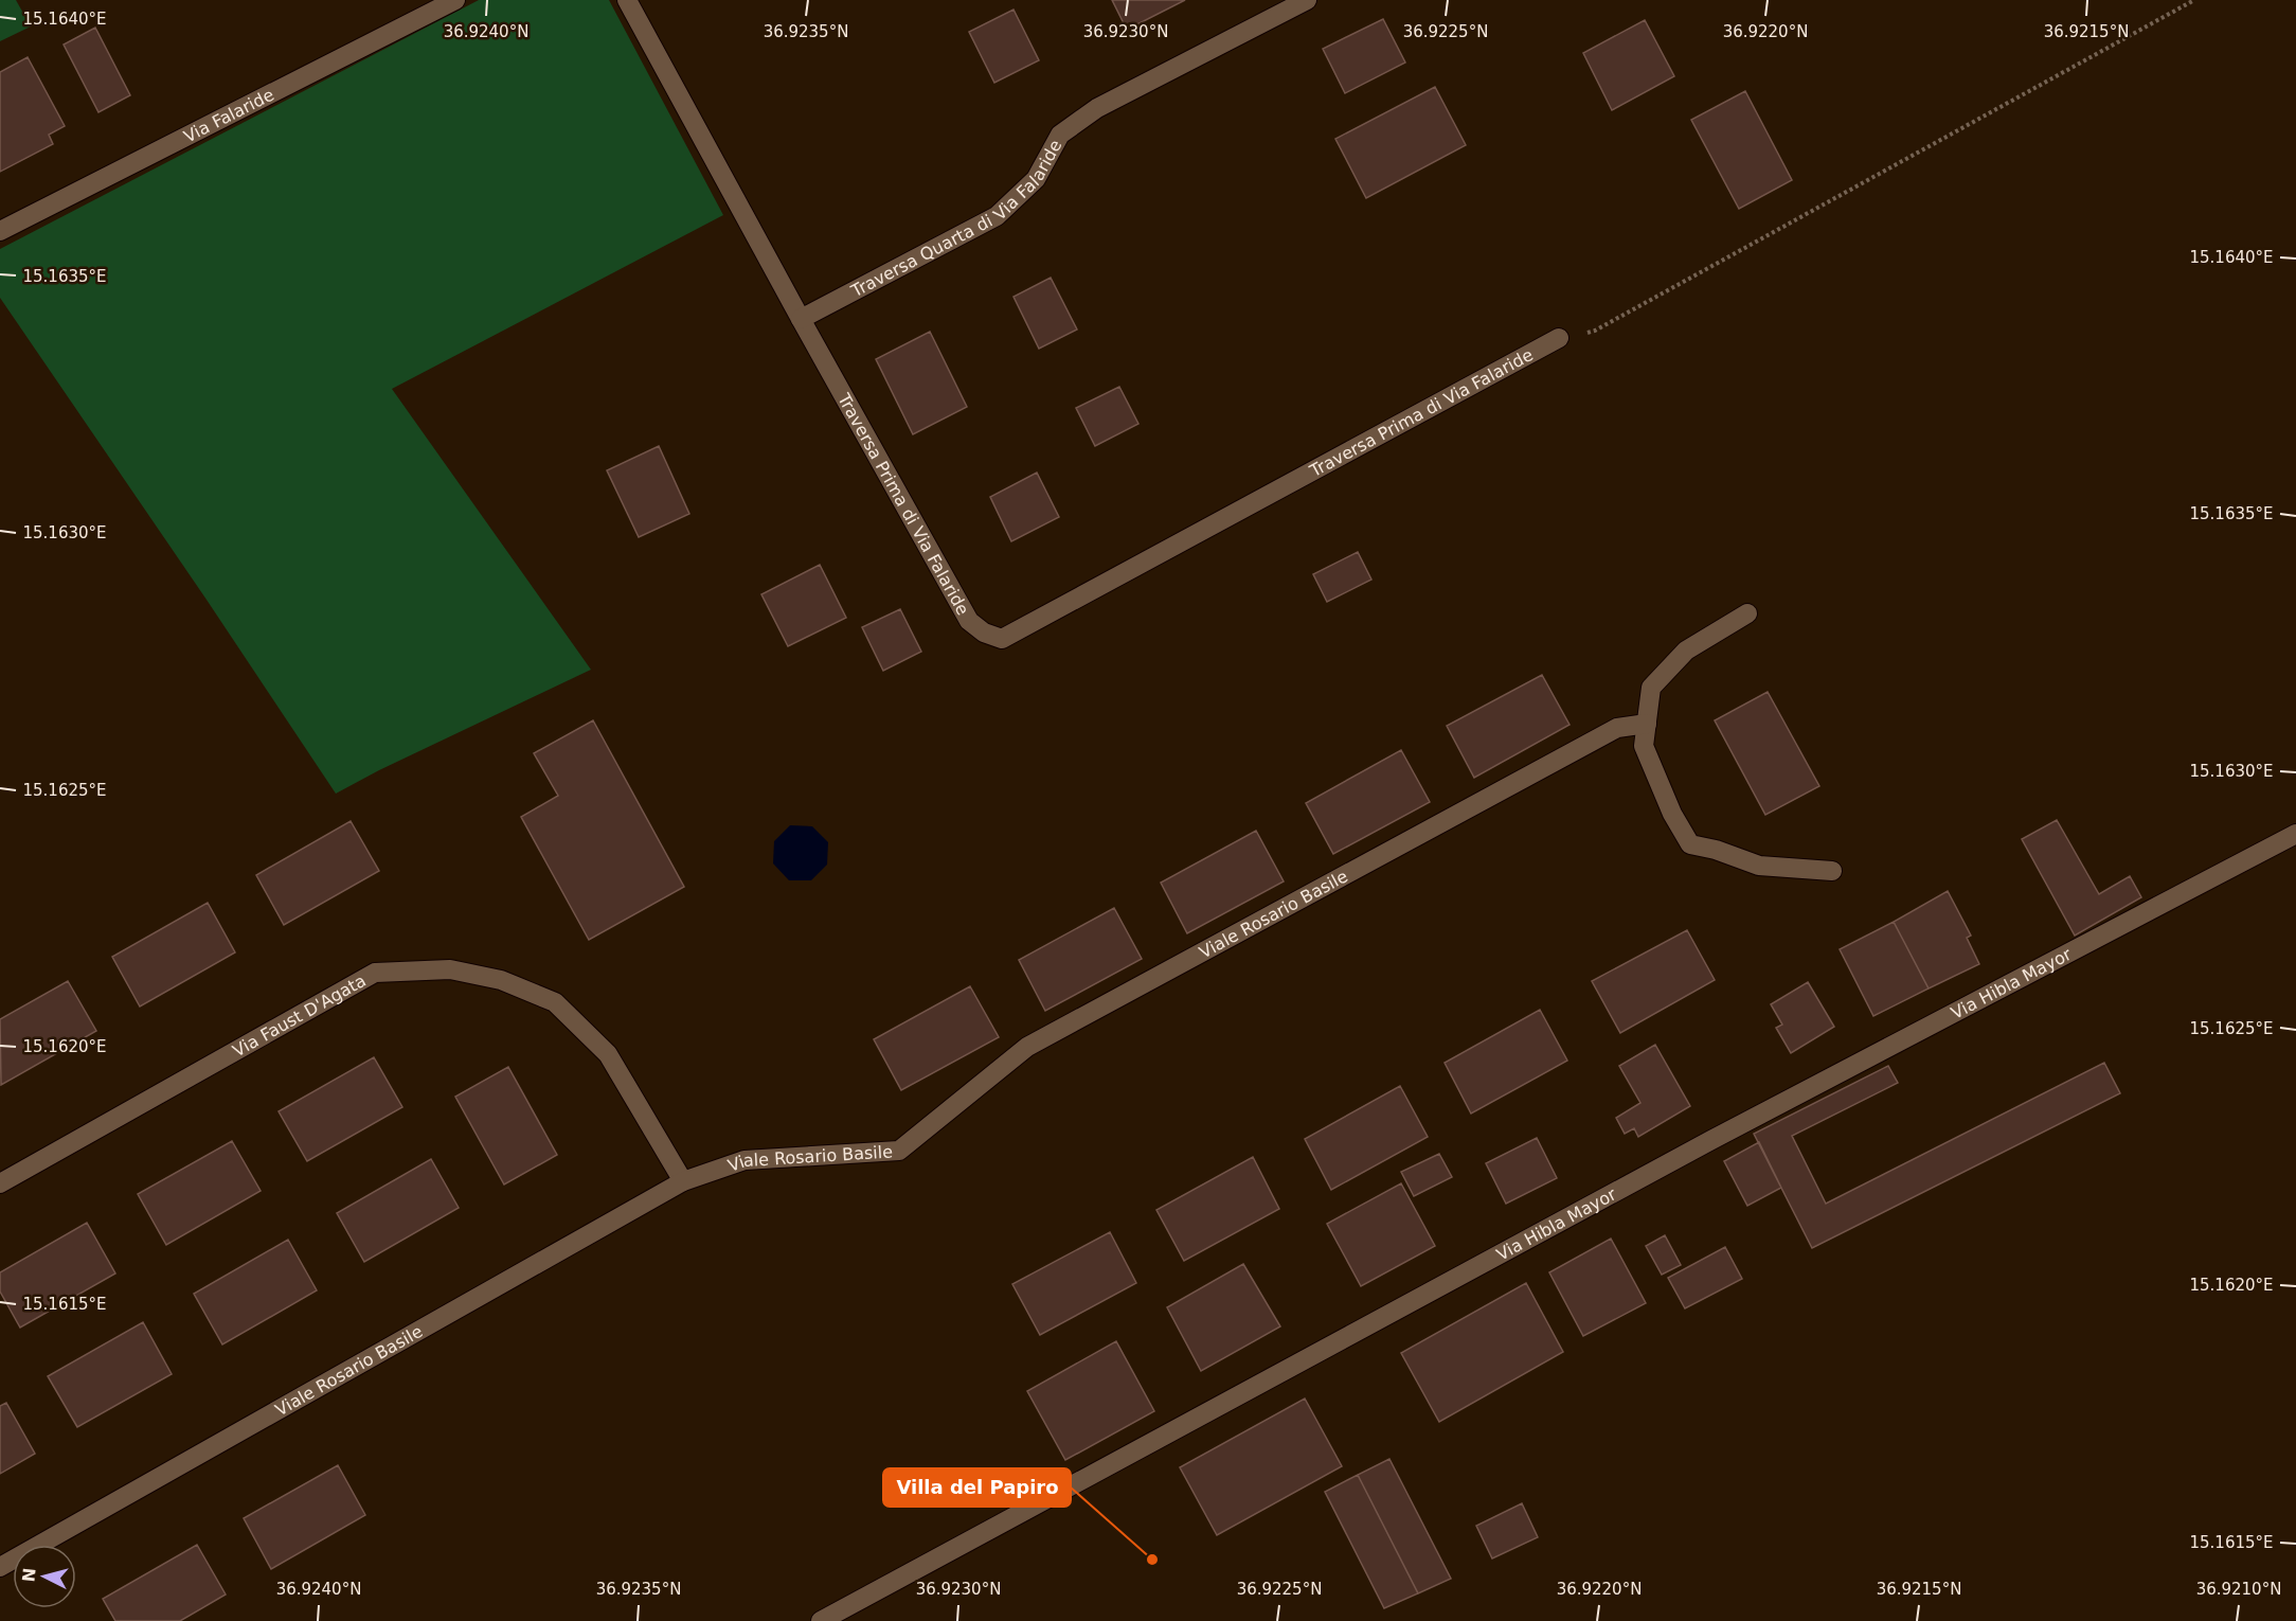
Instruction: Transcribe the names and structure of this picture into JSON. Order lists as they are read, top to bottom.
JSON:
{
  "streets": {
    "street": [
      "Via Falaride",
      "Traversa Quarta di Via Falaride",
      "Traversa Prima di Via Falaride",
      "Viale Rosario Basile",
      "Via Hibla Mayor",
      "Via Faust D'Agata"
    ]
  },
  "crossings": [
    ["Traversa Quarta di Via Falaride", "Traversa Prima di Via Falaride"],
    ["Viale Rosario Basile", "Via Faust D'Agata"]
  ],
  "places": ["Villa del Papiro"],
  "north": "left",
  "coordinates": [
    "15.1640°E",
    "36.9240°N",
    "36.9235°N",
    "36.9230°N",
    "36.9225°N",
    "36.9220°N",
    "36.9215°N",
    "15.1635°E",
    "15.1630°E",
    "15.1625°E",
    "15.1620°E",
    "15.1615°E",
    "36.9210°N"
  ]
}
